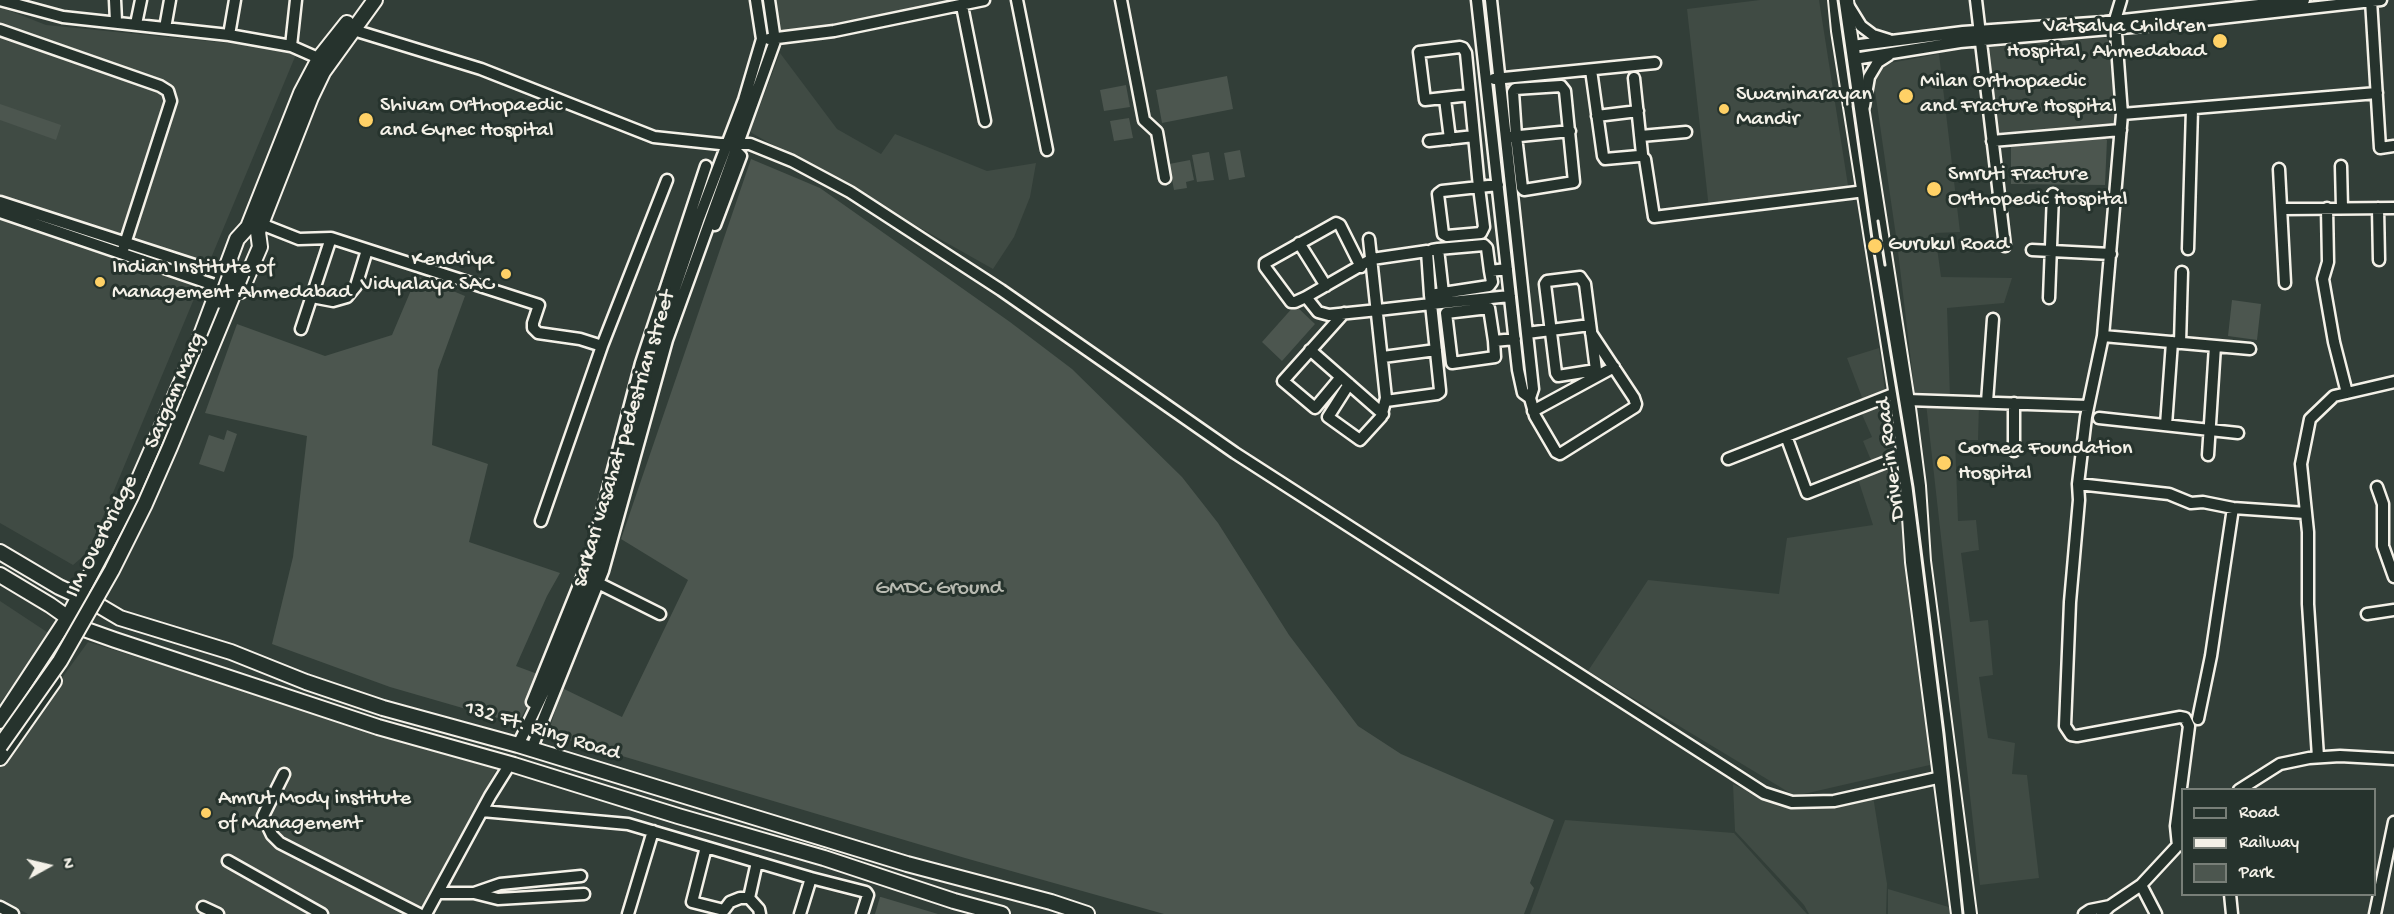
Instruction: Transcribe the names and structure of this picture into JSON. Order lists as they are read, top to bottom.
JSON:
{
  "streets": {
    "main road": [
      "Sargam Marg",
      "Drive-in Road",
      "IIM Overbridge",
      "132 Ft. Ring Road"
    ],
    "street": ["sarkari vasahat pedestrian street"]
  },
  "crossings": [
    ["Sargam Marg", "IIM Overbridge"],
    ["Sargam Marg", "132 Ft. Ring Road"]
  ],
  "parks": ["GMDC Ground"],
  "places": [
    "Vatsalya Children Hospital, Ahmedabad",
    "Milan Orthopaedic and Fracture Hospital",
    "Swaminarayan Mandir",
    "Shivam Orthopaedic and Gynec Hospital",
    "Smruti Fracture Orthopedic Hospital",
    "Gurukul Road",
    "Kendriya Vidyalaya SAC",
    "Indian Institute of Management Ahmedabad",
    "Cornea Foundation Hospital",
    "Amrut Mody institute of Management"
  ],
  "legend": ["Road", "Railway", "Park"],
  "north": "right"
}
